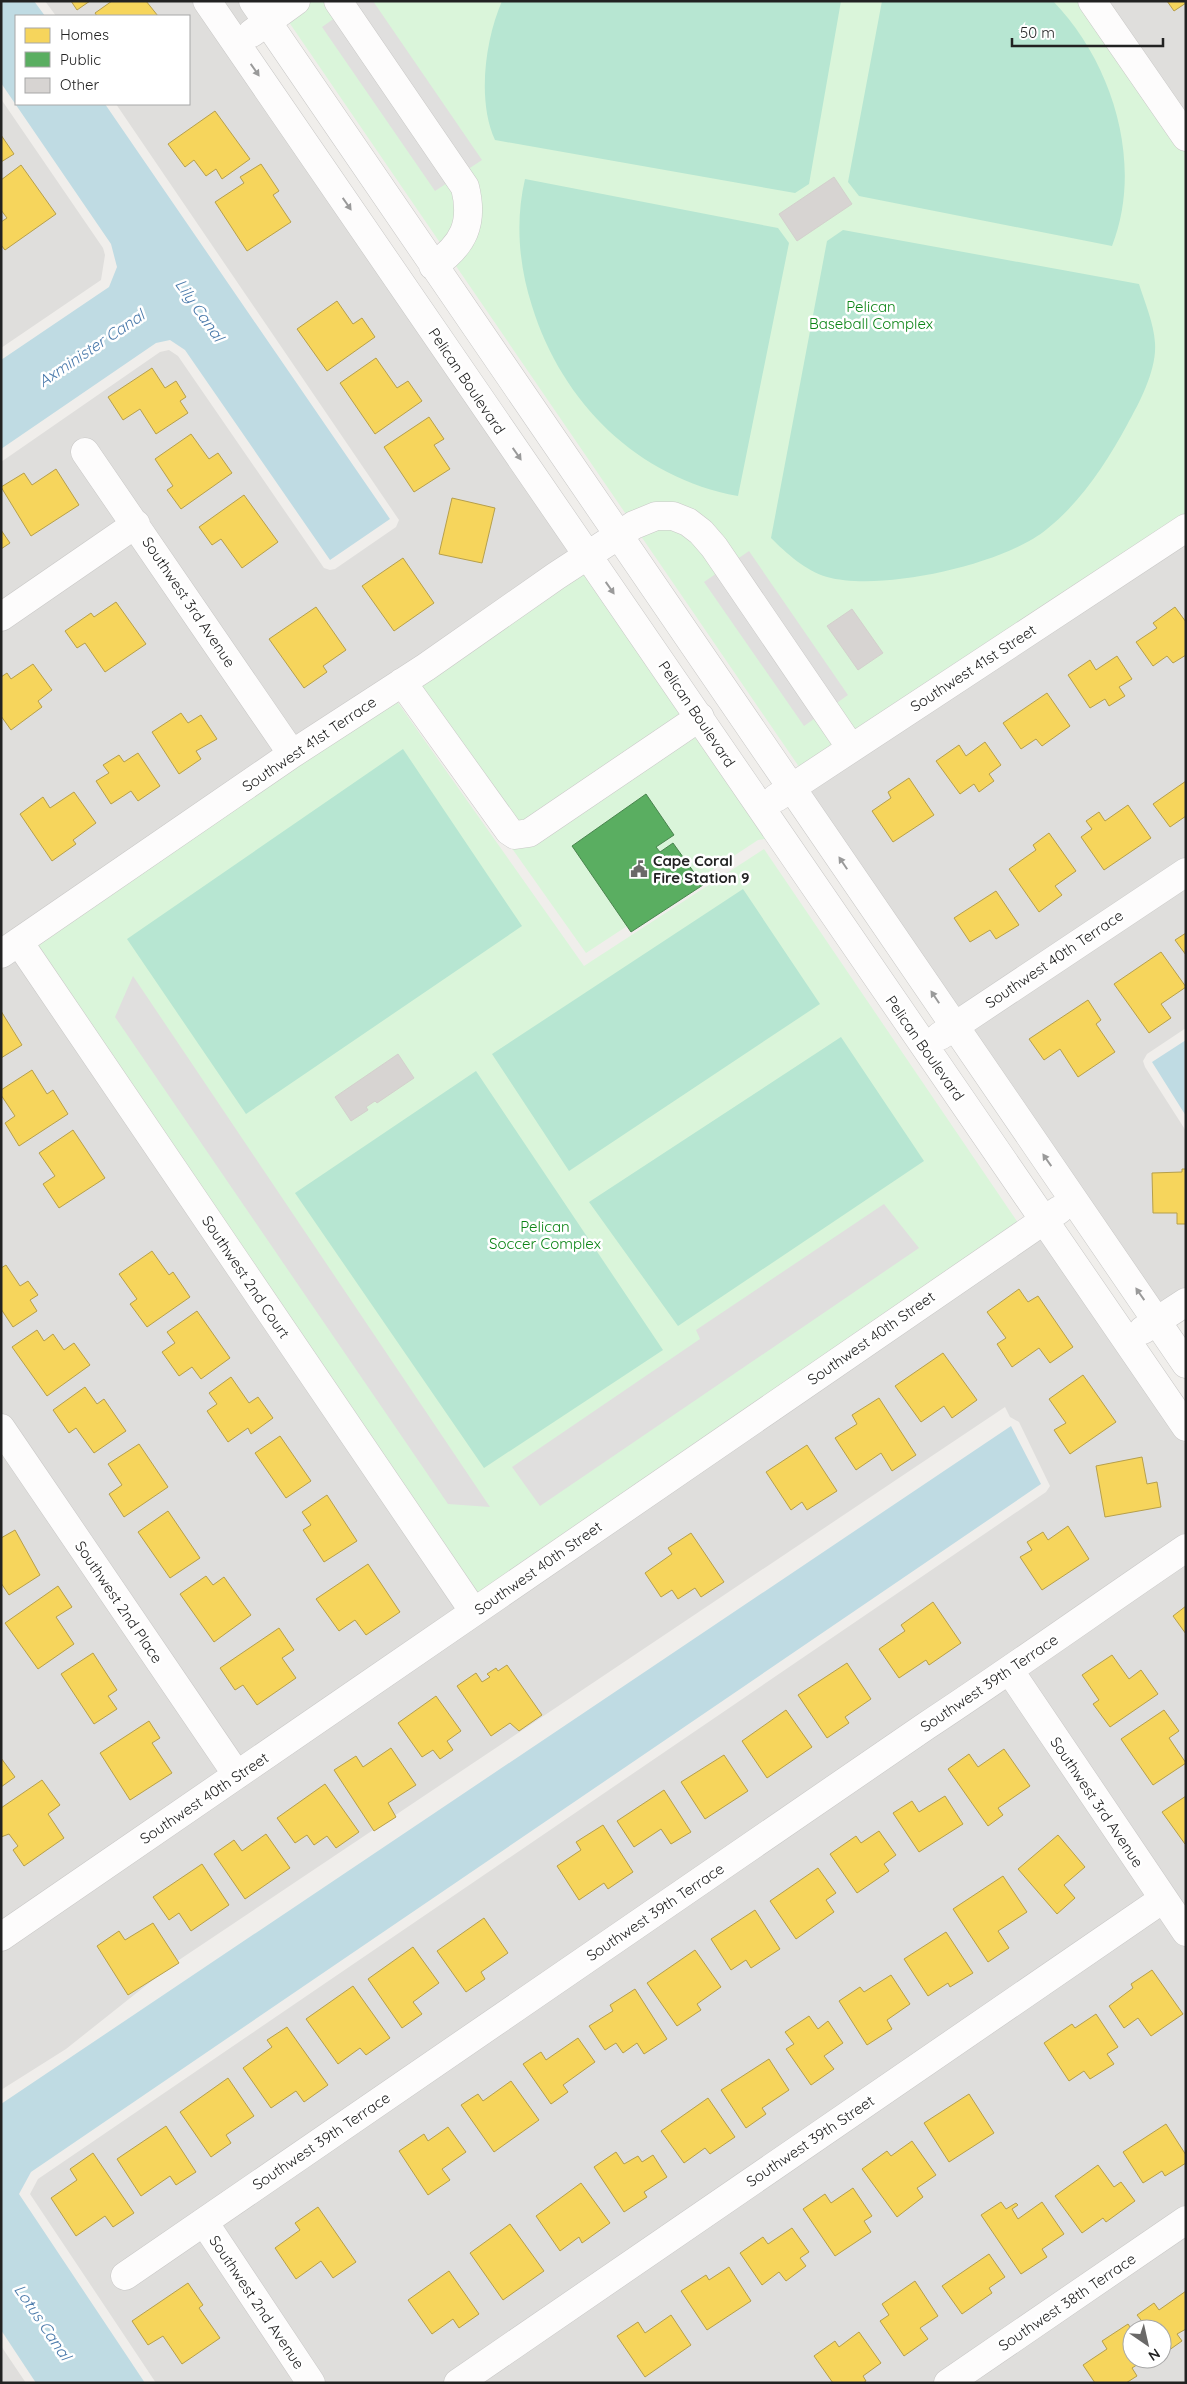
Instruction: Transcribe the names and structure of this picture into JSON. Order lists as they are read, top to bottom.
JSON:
{
  "streets": {
    "street": [
      "Pelican Boulevard",
      "Southwest 3rd Avenue",
      "Southwest 41st Street",
      "Southwest 41st Terrace",
      "Southwest 40th Terrace",
      "Southwest 2nd Court",
      "Southwest 40th Street",
      "Southwest 2nd Place",
      "Southwest 39th Terrace",
      "Southwest 39th Street",
      "Southwest 2nd Avenue",
      "Southwest 38th Terrace"
    ]
  },
  "crossings": [
    ["Pelican Boulevard", "Southwest 41st Street"],
    ["Pelican Boulevard", "Southwest 41st Terrace"],
    ["Pelican Boulevard", "Southwest 40th Terrace"],
    ["Pelican Boulevard", "Southwest 40th Street"],
    ["Southwest 3rd Avenue", "Southwest 41st Terrace"],
    ["Southwest 3rd Avenue", "Southwest 39th Terrace"],
    ["Southwest 3rd Avenue", "Southwest 39th Street"],
    ["Southwest 41st Street", "Southwest 41st Terrace"],
    ["Southwest 41st Terrace", "Southwest 2nd Court"],
    ["Southwest 2nd Court", "Southwest 40th Street"],
    ["Southwest 40th Street", "Southwest 2nd Place"],
    ["Southwest 39th Terrace", "Southwest 2nd Avenue"]
  ],
  "water": ["Lily Canal", "Axminister Canal", "Lotus Canal"],
  "parks": ["Pelican Baseball Complex", "Pelican Soccer Complex"],
  "places": {
    "public building": ["Cape Coral Fire Station 9"]
  },
  "legend": ["Homes", "Public", "Other"],
  "scale_bar": "50 m",
  "north": "bottom right"
}
